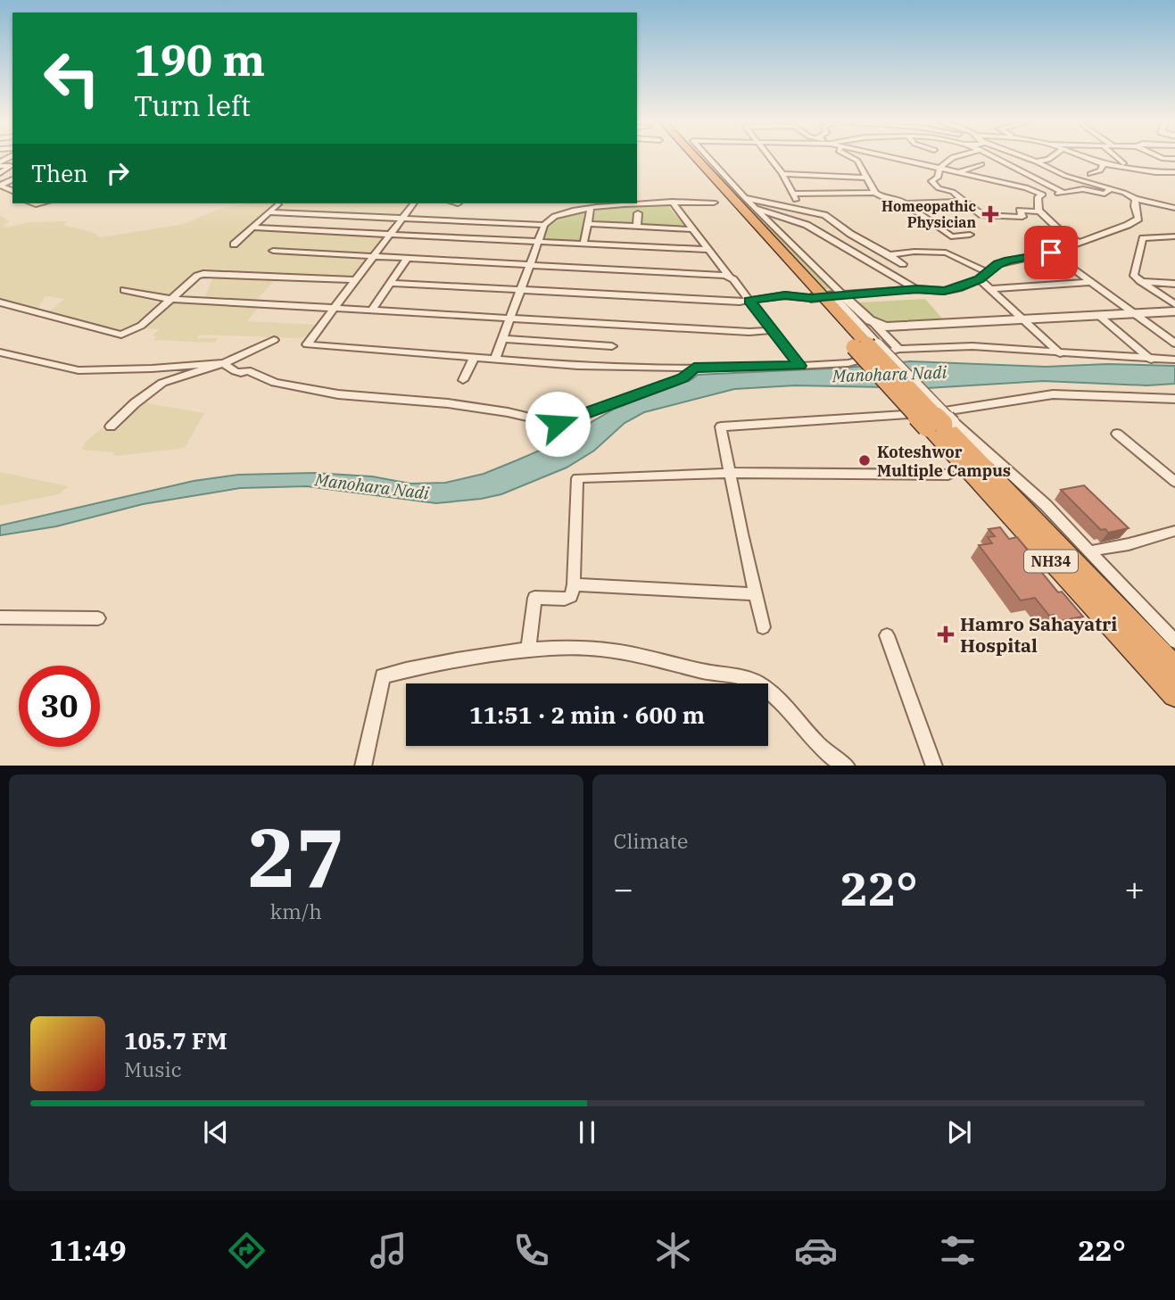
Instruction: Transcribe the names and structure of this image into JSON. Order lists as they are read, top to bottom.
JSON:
{
  "streets": {
    "highway": ["NH34"]
  },
  "water": ["Manohara Nadi"],
  "places": {
    "health": ["Homeopathic Physician", "Hamro Sahayatri Hospital"],
    "other": ["Koteshwor Multiple Campus"]
  },
  "page": {
    "turn": ["190 m", "Turn left"],
    "then": "Then",
    "limit": "30",
    "trip": "11:51 · 2 min · 600 m",
    "tile": [
      ["27", "km/h"],
      "Climate"
    ],
    "heat": ["−", "22°", "+"],
    "song": ["105.7 FM", "Music"],
    "tabs": ["11:49", "22°"]
  }
}
